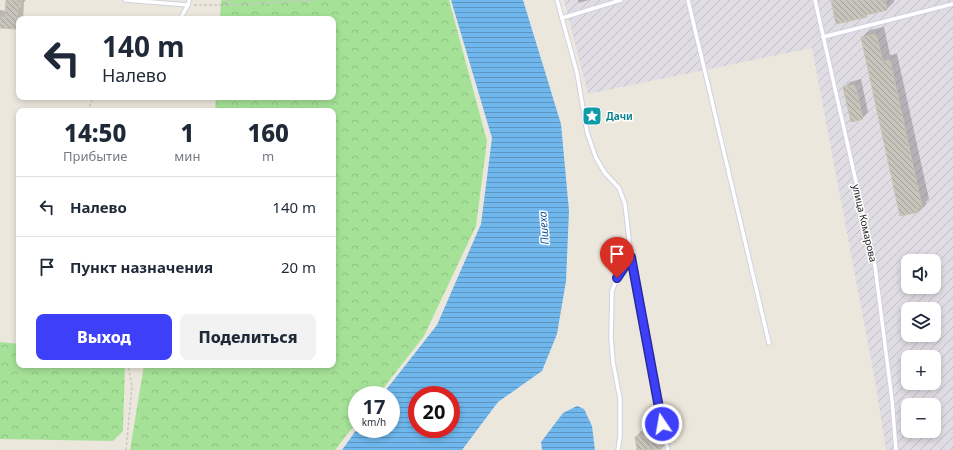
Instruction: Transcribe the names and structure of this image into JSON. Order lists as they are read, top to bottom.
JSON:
{
  "streets": {
    "lane": ["улица Комарова"]
  },
  "water": ["Пшеха"],
  "places": {
    "place": ["Дачи"]
  },
  "page": {
    "turn": ["140 m", "Налево"],
    "eta": [
      "14:50",
      "Прибытие",
      "1",
      "мин",
      "160",
      "m"
    ],
    "list": [
      {
        "name": "Налево",
        "value": "140 m"
      },
      {
        "name": "Пункт назначения",
        "value": "20 m"
      }
    ],
    "map_buttons": ["+", "−"],
    "buttons": ["Выход", "Поделиться"],
    "speed": "17 km/h",
    "limit": "20"
  }
}
